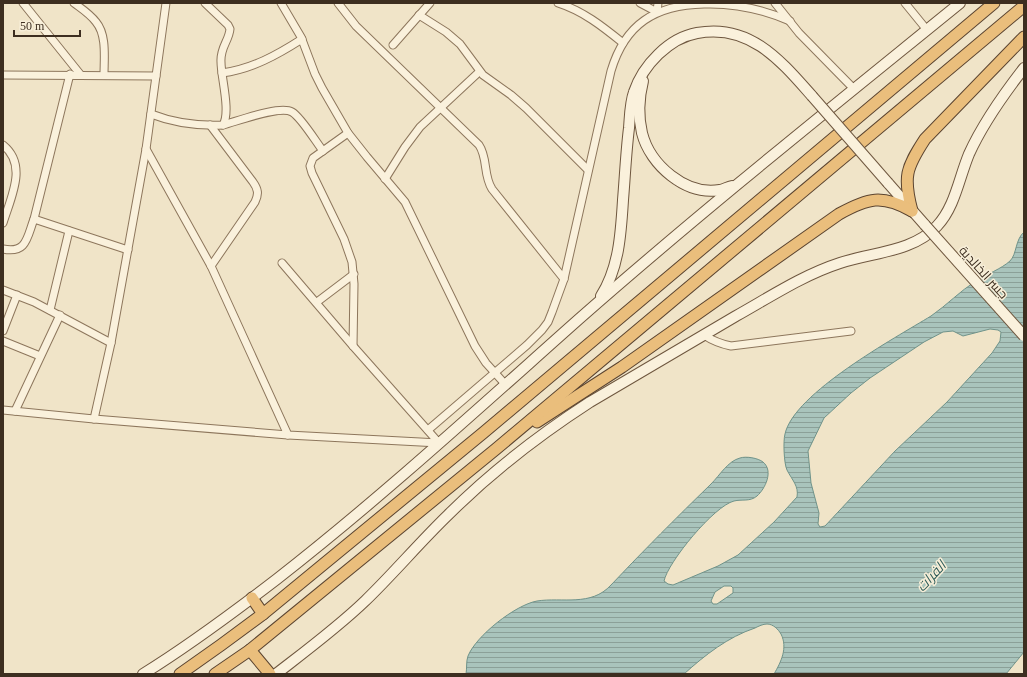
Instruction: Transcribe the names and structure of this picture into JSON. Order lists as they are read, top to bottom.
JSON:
{
  "streets": {
    "main road": ["جسر الخالدية"]
  },
  "water": ["الفرات"],
  "scale_bar": "50 m"
}
